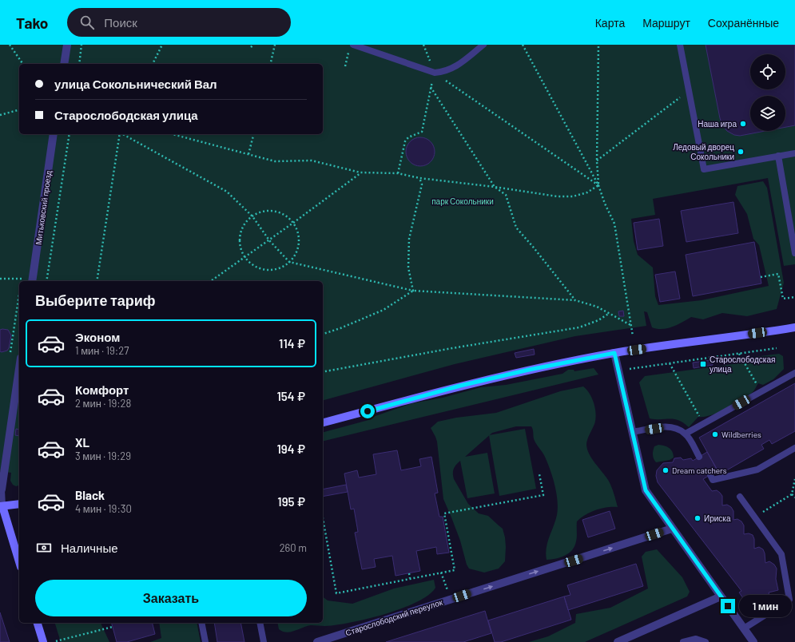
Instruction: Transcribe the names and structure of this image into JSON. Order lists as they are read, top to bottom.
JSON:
{
  "streets": {
    "street": ["Митьковский проезд", "Старослободский переулок"]
  },
  "one_way": ["Старослободский переулок"],
  "parks": ["парк Сокольники"],
  "places": {
    "other": [
      "Наша игра",
      "Ледовый дворец Сокольники",
      "Wildberries",
      "Dream catchers",
      "Ириска"
    ],
    "transit": ["Старослободская улица"]
  },
  "page": {
    "header": "Tako",
    "search": "Поиск",
    "nav": ["Карта", "Маршрут", "Сохранённые"],
    "banner": ["улица Сокольнический Вал", "Старослободская улица"],
    "heading": "Выберите тариф",
    "list": [
      {
        "name": "Эконом",
        "note": "1 мин · 19:27",
        "value": "114 ₽"
      },
      {
        "name": "Комфорт",
        "note": "2 мин · 19:28",
        "value": "154 ₽"
      },
      {
        "name": "XL",
        "note": "3 мин · 19:29",
        "value": "194 ₽"
      },
      {
        "name": "Black",
        "note": "4 мин · 19:30",
        "value": "195 ₽"
      }
    ],
    "pay": ["Наличные", "260 m"],
    "buttons": "Заказать",
    "bubble": "1 мин"
  }
}
